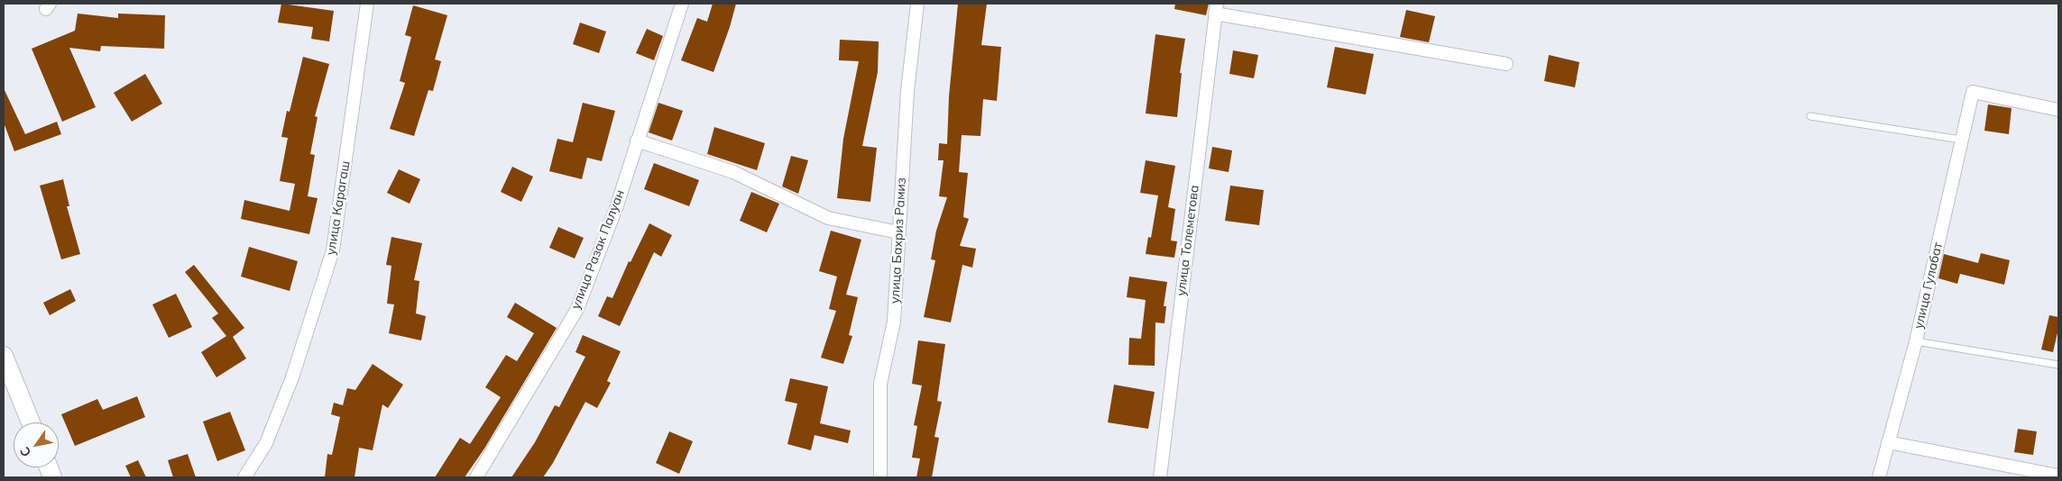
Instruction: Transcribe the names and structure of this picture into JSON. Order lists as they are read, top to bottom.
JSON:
{
  "streets": {
    "street": [
      "улица Карагаш",
      "улица Бахриз Рамиз",
      "улица Толеметова",
      "улица Разак Палуан",
      "улица Гулабат"
    ]
  },
  "north": "bottom left"
}
